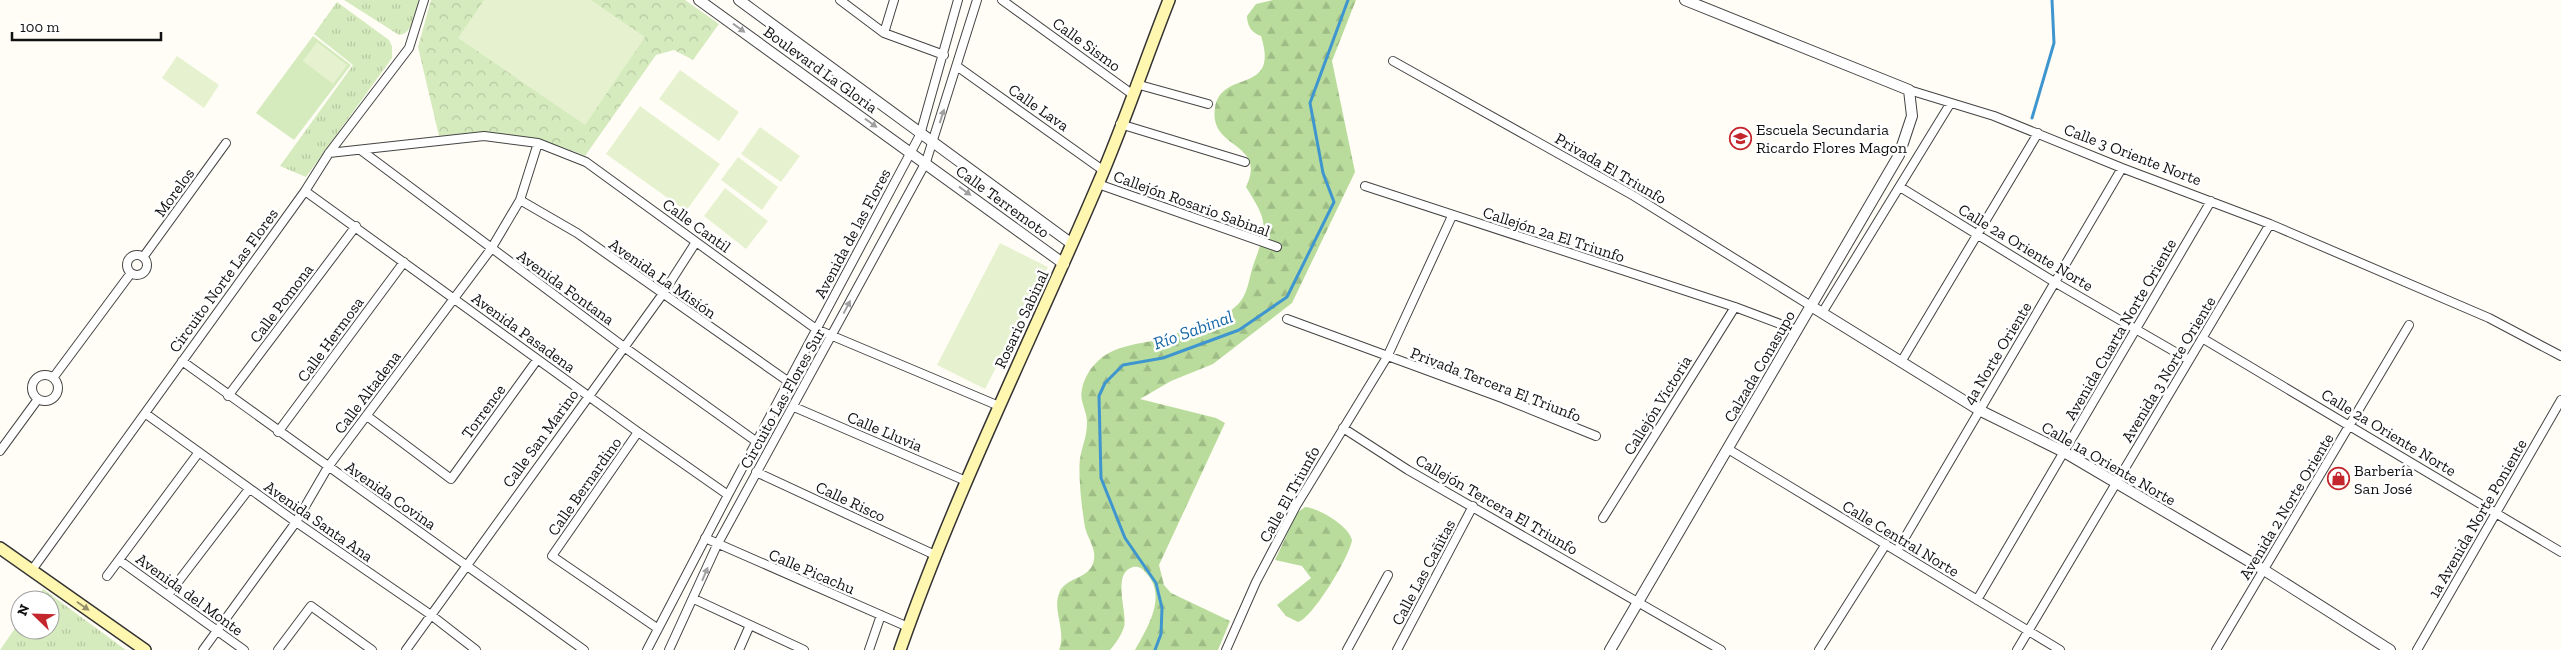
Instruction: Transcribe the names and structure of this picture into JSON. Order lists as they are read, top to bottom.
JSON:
{
  "streets": {
    "main road": ["Rosario Sabinal"],
    "street": [
      "Calle Sismo",
      "Boulevard La Gloria",
      "Calle Lava",
      "Calle 3 Oriente Norte",
      "Privada El Triunfo",
      "Morelos",
      "Calle Terremoto",
      "Callejón Rosario Sabinal",
      "Calle Cantil",
      "Avenida de las Flores",
      "Callejón 2a El Triunfo",
      "Calle 2a Oriente Norte",
      "Avenida La Misión",
      "Circuito Norte Las Flores",
      "Avenida Fontana",
      "Calle Pomona",
      "Avenida Cuarta Norte Oriente",
      "Avenida Pasadena",
      "Calle Hermosa",
      "4a Norte Oriente",
      "Calzada Conasupo",
      "Avenida 3 Norte Oriente",
      "Privada Tercera El Triunfo",
      "Calle Altadena",
      "Circuito Las Flores Sur",
      "Callejón Victoria",
      "Torrence",
      "Calle Lluvia",
      "Calle San Marino",
      "Calle 1a Oriente Norte",
      "Calle Bernardino",
      "Calle El Triunfo",
      "Avenida Covina",
      "Calle Risco",
      "Callejón Tercera El Triunfo",
      "Avenida 2 Norte Oriente",
      "1a Avenida Norte Poniente",
      "Avenida Santa Ana",
      "Calle Central Norte",
      "Calle Picachu",
      "Calle Las Cañitas",
      "Avenida del Monte"
    ]
  },
  "crossings": [
    ["Calle Sismo", "Rosario Sabinal"],
    ["Boulevard La Gloria", "Calle Terremoto"],
    ["Boulevard La Gloria", "Avenida de las Flores"],
    ["Boulevard La Gloria", "Circuito Las Flores Sur"],
    ["Calle Lava", "Rosario Sabinal"],
    ["Calle Lava", "Circuito Las Flores Sur"],
    ["Calle 3 Oriente Norte", "Avenida Cuarta Norte Oriente"],
    ["Calle 3 Oriente Norte", "4a Norte Oriente"],
    ["Calle 3 Oriente Norte", "Calzada Conasupo"],
    ["Calle 3 Oriente Norte", "Avenida 3 Norte Oriente"],
    ["Privada El Triunfo", "Calzada Conasupo"],
    ["Privada El Triunfo", "Calle 1a Oriente Norte"],
    ["Calle Terremoto", "Rosario Sabinal"],
    ["Calle Terremoto", "Circuito Las Flores Sur"],
    ["Callejón Rosario Sabinal", "Rosario Sabinal"],
    ["Calle Cantil", "Avenida de las Flores"],
    ["Calle Cantil", "Circuito Norte Las Flores"],
    ["Calle Cantil", "Avenida Fontana"],
    ["Calle Cantil", "Rosario Sabinal"],
    ["Calle Cantil", "Calle Altadena"],
    ["Calle Cantil", "Circuito Las Flores Sur"],
    ["Calle Cantil", "Calle San Marino"],
    ["Avenida de las Flores", "Avenida La Misión"],
    ["Avenida de las Flores", "Avenida Fontana"],
    ["Avenida de las Flores", "Avenida Pasadena"],
    ["Avenida de las Flores", "Calle Picachu"],
    ["Callejón 2a El Triunfo", "Calzada Conasupo"],
    ["Callejón 2a El Triunfo", "Callejón Victoria"],
    ["Callejón 2a El Triunfo", "Calle El Triunfo"],
    ["Calle 2a Oriente Norte", "Avenida Cuarta Norte Oriente"],
    ["Calle 2a Oriente Norte", "4a Norte Oriente"],
    ["Calle 2a Oriente Norte", "Avenida 3 Norte Oriente"],
    ["Calle 2a Oriente Norte", "Avenida 2 Norte Oriente"],
    ["Calle 2a Oriente Norte", "1a Avenida Norte Poniente"],
    ["Avenida La Misión", "Calle Altadena"],
    ["Avenida La Misión", "Calle San Marino"],
    ["Circuito Norte Las Flores", "Avenida Pasadena"],
    ["Circuito Norte Las Flores", "Avenida Covina"],
    ["Circuito Norte Las Flores", "Avenida Santa Ana"],
    ["Avenida Fontana", "Calle Altadena"],
    ["Avenida Fontana", "Calle San Marino"],
    ["Calle Pomona", "Avenida Pasadena"],
    ["Calle Pomona", "Avenida Covina"],
    ["Rosario Sabinal", "Calle Lluvia"],
    ["Rosario Sabinal", "Calle Risco"],
    ["Rosario Sabinal", "Calle Picachu"],
    ["Avenida Cuarta Norte Oriente", "Calle 1a Oriente Norte"],
    ["Avenida Cuarta Norte Oriente", "Calle Central Norte"],
    ["Avenida Pasadena", "Calle Hermosa"],
    ["Avenida Pasadena", "Calle Altadena"],
    ["Avenida Pasadena", "Torrence"],
    ["Avenida Pasadena", "Calle San Marino"],
    ["Avenida Pasadena", "Calle Bernardino"],
    ["Calle Hermosa", "Avenida Covina"],
    ["4a Norte Oriente", "Calle 1a Oriente Norte"],
    ["4a Norte Oriente", "Calle Central Norte"],
    ["Calzada Conasupo", "Calle 1a Oriente Norte"],
    ["Calzada Conasupo", "Callejón Tercera El Triunfo"],
    ["Calzada Conasupo", "Calle Central Norte"],
    ["Avenida 3 Norte Oriente", "Calle 1a Oriente Norte"],
    ["Avenida 3 Norte Oriente", "Calle Central Norte"],
    ["Privada Tercera El Triunfo", "Calle El Triunfo"],
    ["Calle Altadena", "Torrence"],
    ["Calle Altadena", "Avenida Covina"],
    ["Calle Altadena", "Avenida Santa Ana"],
    ["Calle Altadena", "Avenida del Monte"],
    ["Circuito Las Flores Sur", "Calle Lluvia"],
    ["Circuito Las Flores Sur", "Calle Risco"],
    ["Circuito Las Flores Sur", "Calle Picachu"],
    ["Calle San Marino", "Avenida Covina"],
    ["Calle San Marino", "Avenida Santa Ana"],
    ["Calle 1a Oriente Norte", "Avenida 2 Norte Oriente"],
    ["Calle El Triunfo", "Callejón Tercera El Triunfo"],
    ["Callejón Tercera El Triunfo", "Calle Las Cañitas"]
  ],
  "water": ["Río Sabinal"],
  "places": {
    "school or university": ["Escuela Secundaria Ricardo Flores Magon"],
    "shop": ["Barbería San José"]
  },
  "scale_bar": "100 m",
  "north": "top left"
}
